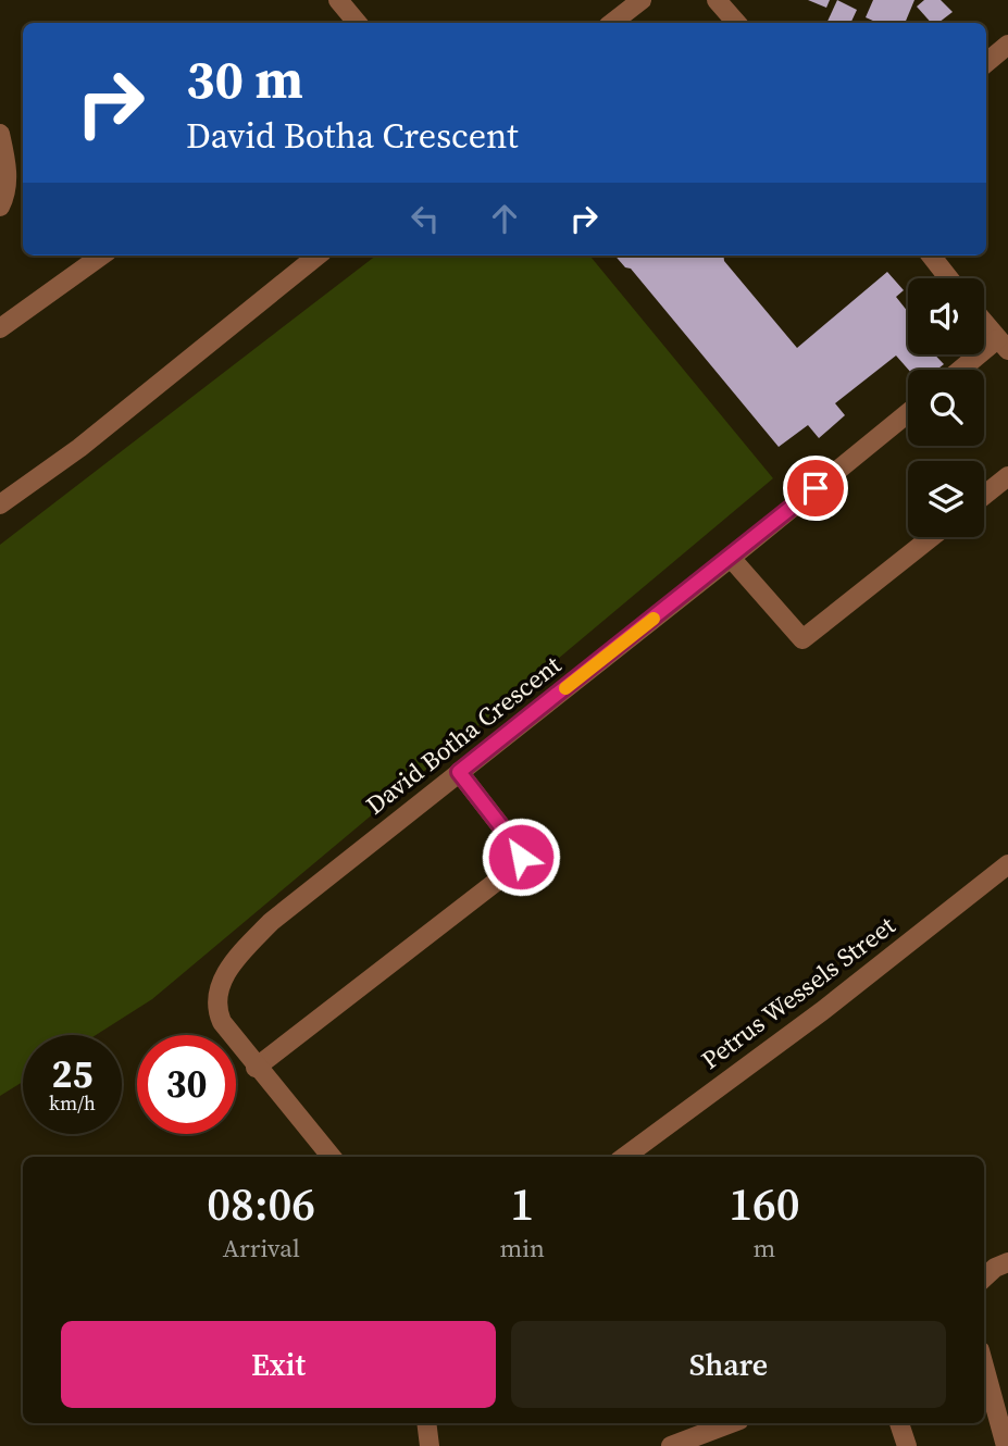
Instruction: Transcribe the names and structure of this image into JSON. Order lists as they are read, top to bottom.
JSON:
{
  "streets": {
    "street": ["David Botha Crescent", "Petrus Wessels Street"]
  },
  "page": {
    "turn": ["30 m", "David Botha Crescent"],
    "speed": "25 km/h",
    "limit": "30",
    "eta": [
      "08:06",
      "Arrival",
      "1",
      "min",
      "160",
      "m"
    ],
    "buttons": ["Exit", "Share"]
  }
}
